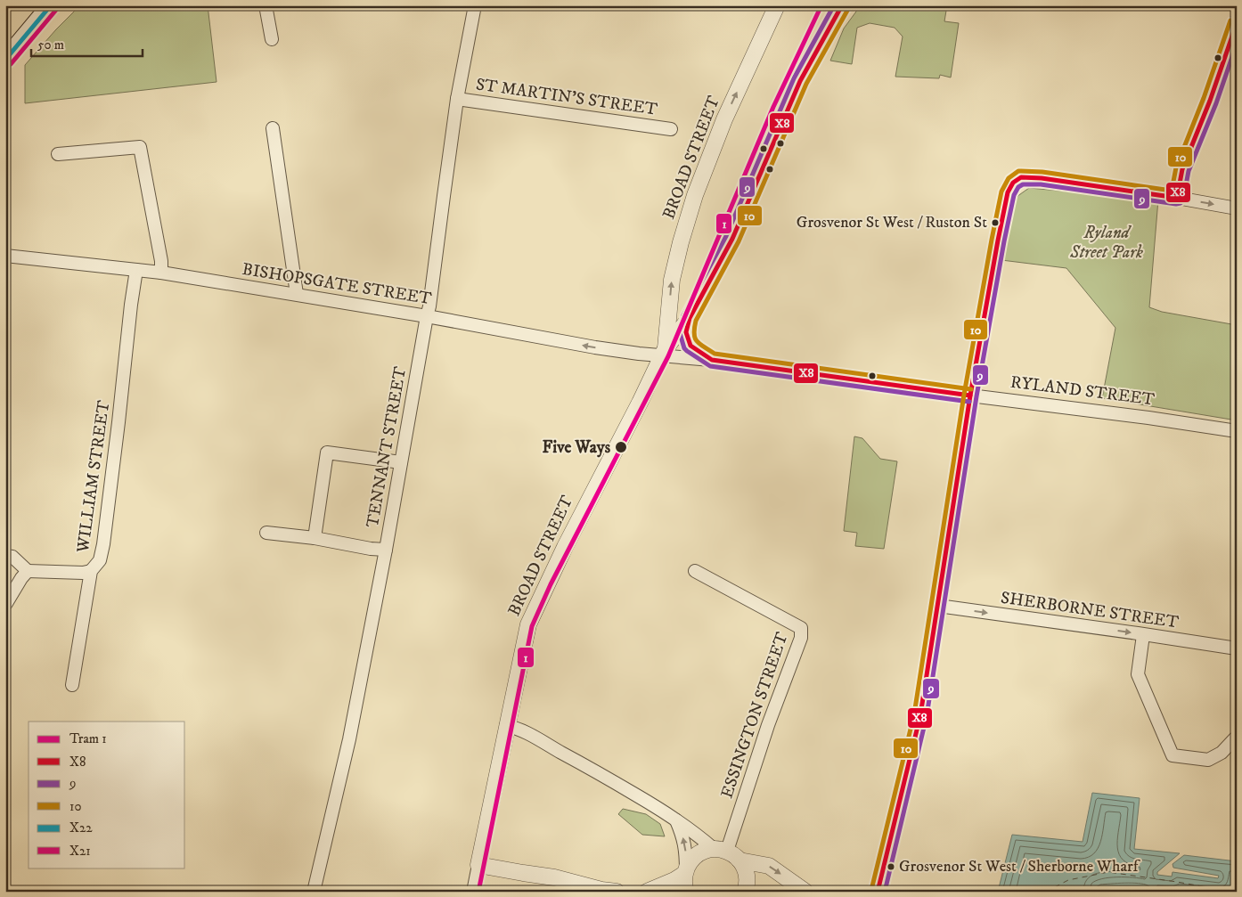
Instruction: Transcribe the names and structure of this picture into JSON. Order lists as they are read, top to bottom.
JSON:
{
  "streets": {
    "street": [
      "ST MARTIN'S STREET",
      "BROAD STREET",
      "BISHOPSGATE STREET",
      "RYLAND STREET",
      "TENNANT STREET",
      "WILLIAM STREET",
      "SHERBORNE STREET",
      "ESSINGTON STREET"
    ]
  },
  "crossings": [
    ["ST MARTIN'S STREET", "TENNANT STREET"],
    ["BROAD STREET", "BISHOPSGATE STREET"],
    ["BISHOPSGATE STREET", "RYLAND STREET"],
    ["BISHOPSGATE STREET", "TENNANT STREET"],
    ["BISHOPSGATE STREET", "WILLIAM STREET"]
  ],
  "one_way": ["SHERBORNE STREET"],
  "parks": ["Ryland Street Park"],
  "places": ["Grosvenor St West / Ruston St", "Five Ways", "Grosvenor St West / Sherborne Wharf"],
  "lines": [
    "tram line 1",
    "transit line X8",
    "transit line 9",
    "transit line X22",
    "transit line 10",
    "transit line X21"
  ],
  "legend": [
    "Tram 1",
    "X8",
    "9",
    "10",
    "X22",
    "X21"
  ],
  "scale_bar": "50 m"
}
